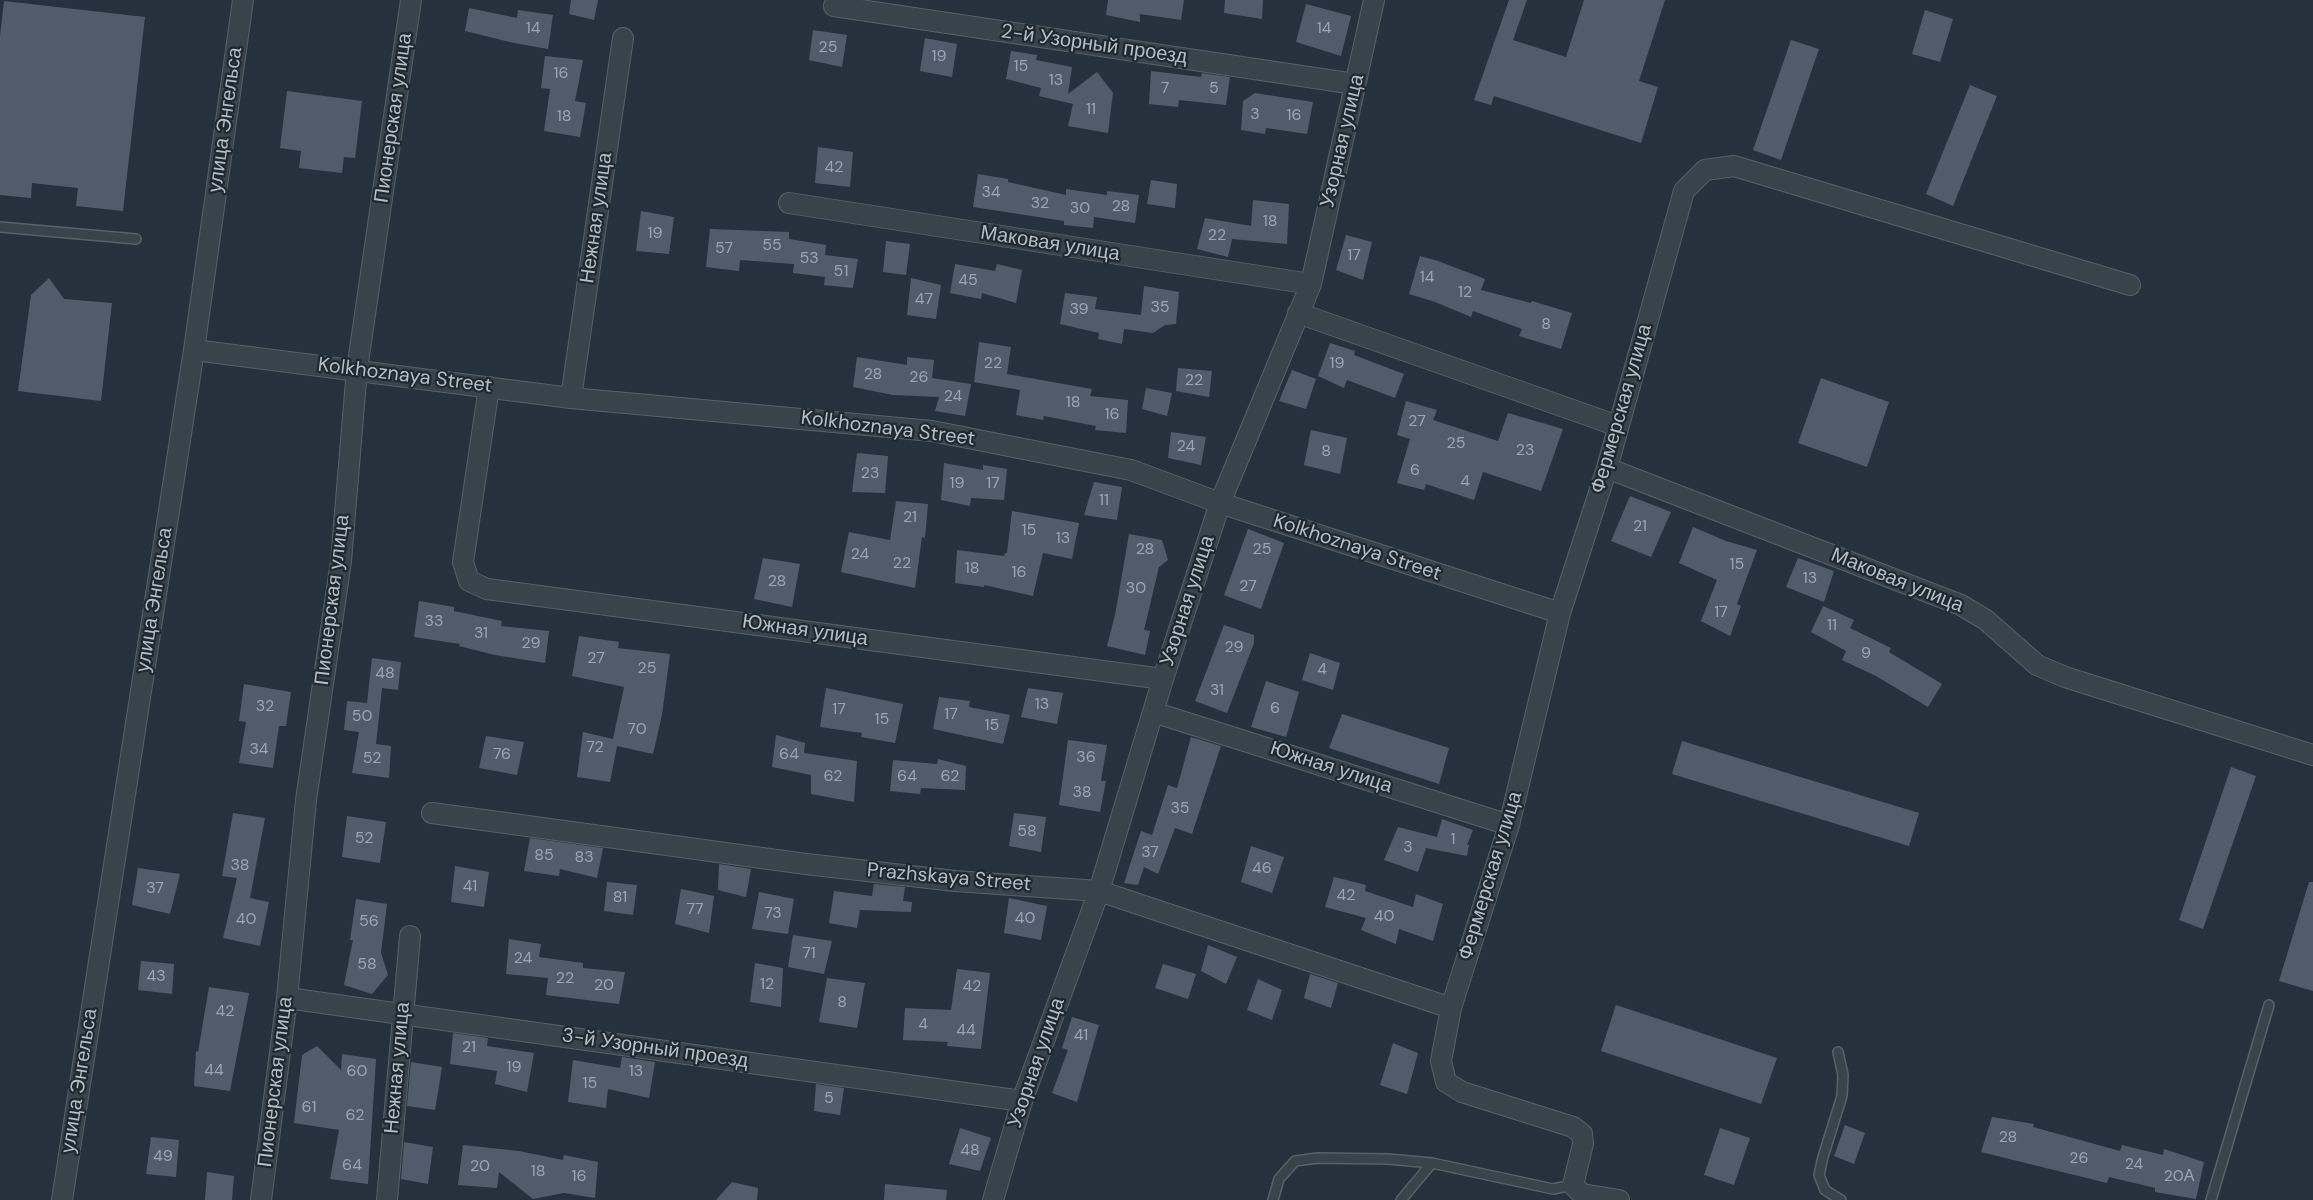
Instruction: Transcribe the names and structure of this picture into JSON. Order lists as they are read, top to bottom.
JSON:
{
  "streets": {
    "street": [
      "2-й Узорный проезд",
      "Пионерская улица",
      "улица Энгельса",
      "Узорная улица",
      "Нежная улица",
      "Маковая улица",
      "Kolkhoznaya Street",
      "Фермерская улица",
      "Южная улица",
      "Prazhskaya Street",
      "3-й Узорный проезд"
    ]
  },
  "crossings": [
    ["2-й Узорный проезд", "Узорная улица"],
    ["Пионерская улица", "Kolkhoznaya Street"],
    ["Пионерская улица", "3-й Узорный проезд"],
    ["улица Энгельса", "Kolkhoznaya Street"],
    ["Узорная улица", "Маковая улица"],
    ["Узорная улица", "Kolkhoznaya Street"],
    ["Узорная улица", "Южная улица"],
    ["Узорная улица", "Prazhskaya Street"],
    ["Узорная улица", "3-й Узорный проезд"],
    ["Нежная улица", "Kolkhoznaya Street"],
    ["Нежная улица", "3-й Узорный проезд"],
    ["Маковая улица", "Фермерская улица"],
    ["Kolkhoznaya Street", "Фермерская улица"],
    ["Kolkhoznaya Street", "Южная улица"],
    ["Фермерская улица", "Южная улица"],
    ["Фермерская улица", "Prazhskaya Street"]
  ],
  "house_numbers": [
    "14",
    "14",
    "25",
    "19",
    "15",
    "16",
    "13",
    "7",
    "5",
    "11",
    "3",
    "16",
    "18",
    "42",
    "34",
    "32",
    "28",
    "30",
    "18",
    "19",
    "22",
    "55",
    "57",
    "17",
    "53",
    "51",
    "14",
    "45",
    "12",
    "47",
    "35",
    "39",
    "8",
    "22",
    "19",
    "28",
    "26",
    "22",
    "24",
    "18",
    "16",
    "27",
    "25",
    "24",
    "23",
    "8",
    "6",
    "23",
    "4",
    "19",
    "17",
    "11",
    "21",
    "21",
    "15",
    "13",
    "28",
    "25",
    "24",
    "22",
    "15",
    "18",
    "16",
    "13",
    "28",
    "27",
    "30",
    "17",
    "33",
    "11",
    "31",
    "29",
    "29",
    "9",
    "27",
    "25",
    "4",
    "48",
    "31",
    "13",
    "32",
    "6",
    "17",
    "17",
    "50",
    "15",
    "15",
    "70",
    "72",
    "34",
    "76",
    "64",
    "36",
    "52",
    "62",
    "64",
    "62",
    "38",
    "35",
    "58",
    "52",
    "1",
    "3",
    "37",
    "85",
    "83",
    "38",
    "46",
    "41",
    "37",
    "42",
    "81",
    "77",
    "73",
    "40",
    "40",
    "40",
    "56",
    "71",
    "24",
    "58",
    "43",
    "22",
    "12",
    "20",
    "42",
    "8",
    "42",
    "4",
    "44",
    "41",
    "21",
    "19",
    "44",
    "60",
    "13",
    "15",
    "5",
    "61",
    "62",
    "28",
    "48",
    "49",
    "26",
    "24",
    "64",
    "20",
    "18",
    "16",
    "20А"
  ]
}
